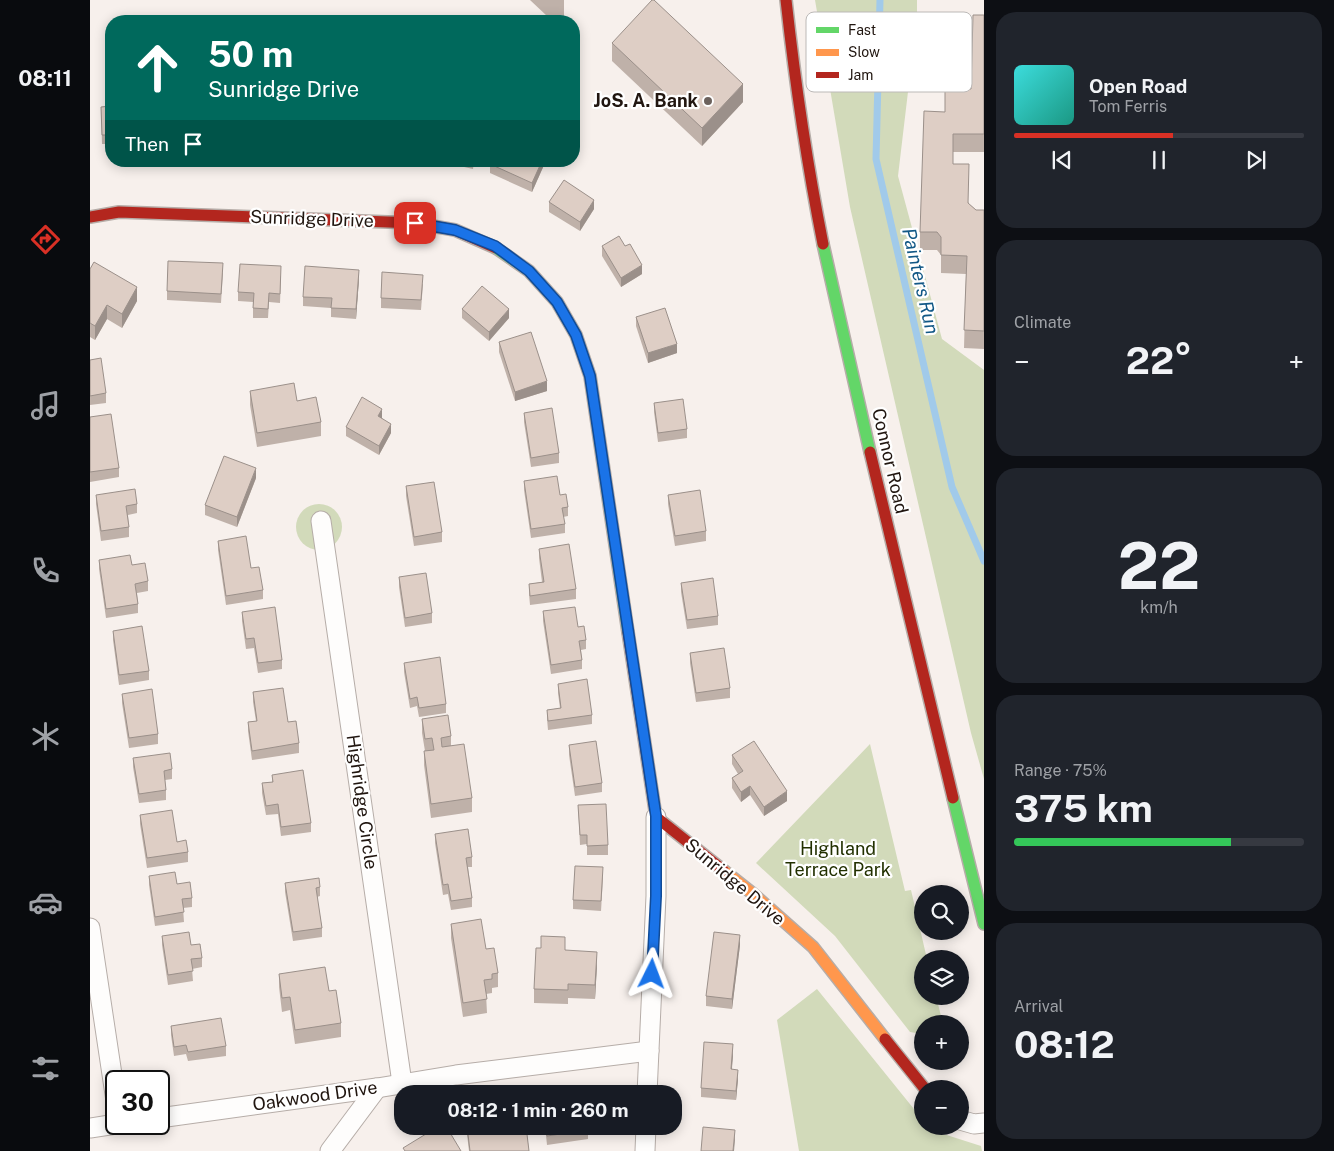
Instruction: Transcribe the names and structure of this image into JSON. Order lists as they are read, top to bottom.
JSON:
{
  "streets": {
    "street": [
      "Sunridge Drive",
      "Connor Road",
      "Highridge Circle",
      "Oakwood Drive"
    ]
  },
  "crossings": [
    ["Highridge Circle", "Oakwood Drive"]
  ],
  "water": ["Painters Run"],
  "parks": ["Highland Terrace Park"],
  "places": ["JoS. A. Bank"],
  "legend": ["Fast", "Slow", "Jam"],
  "page": {
    "tabs": "08:11",
    "turn": ["50 m", "Sunridge Drive"],
    "song": ["Open Road", "Tom Ferris"],
    "then": "Then",
    "tile": [
      "Climate",
      ["22", "km/h"],
      ["Range · 75%", "375 km"],
      ["Arrival", "08:12"]
    ],
    "heat": ["−", "22°", "+"],
    "map_buttons": ["+", "−"],
    "limit": "30",
    "trip": "08:12 · 1 min · 260 m"
  }
}
